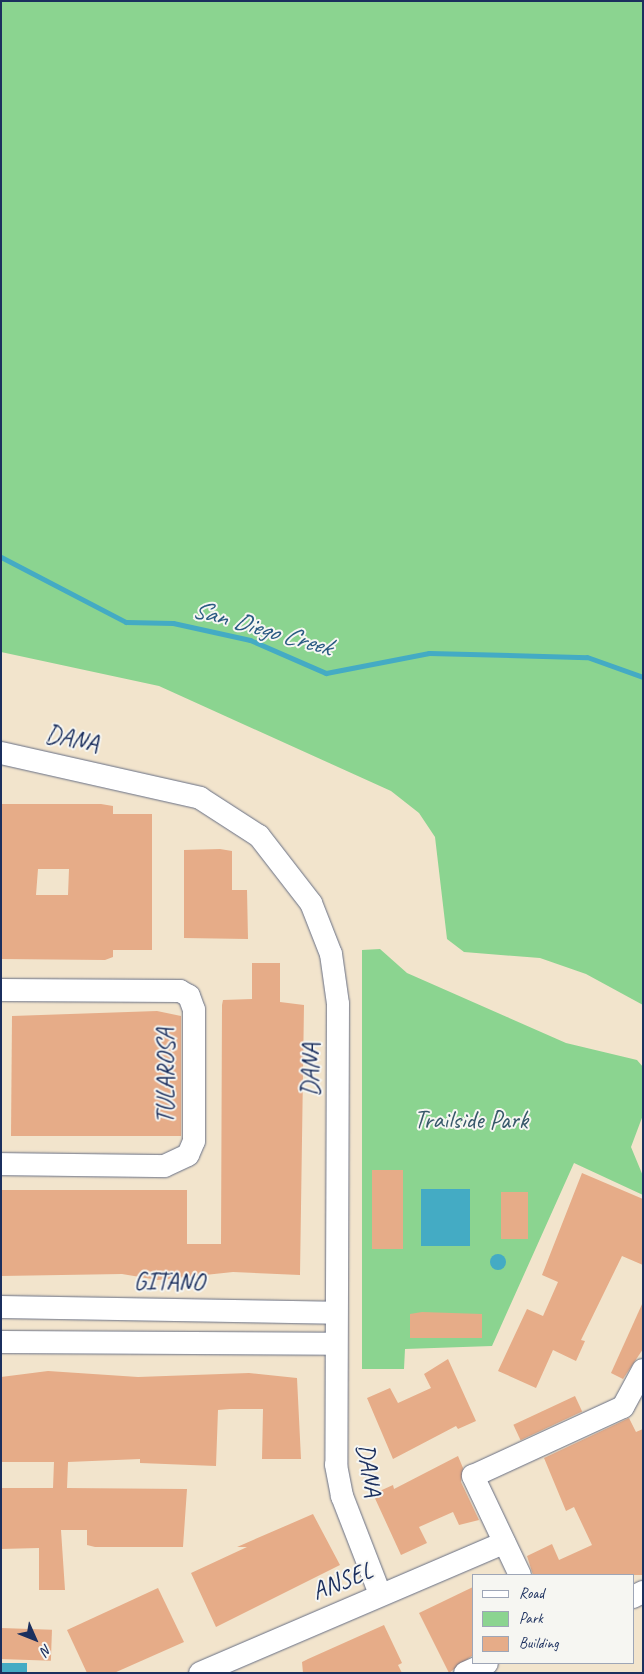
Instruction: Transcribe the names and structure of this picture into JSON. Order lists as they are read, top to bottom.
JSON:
{
  "streets": {
    "street": [
      "DANA",
      "TULAROSA",
      "GITANO",
      "ANSEL"
    ]
  },
  "crossings": [
    ["DANA", "GITANO"],
    ["DANA", "ANSEL"]
  ],
  "water": ["San Diego Creek"],
  "parks": ["Trailside Park"],
  "legend": ["Road", "Park", "Building"],
  "north": "bottom right"
}
